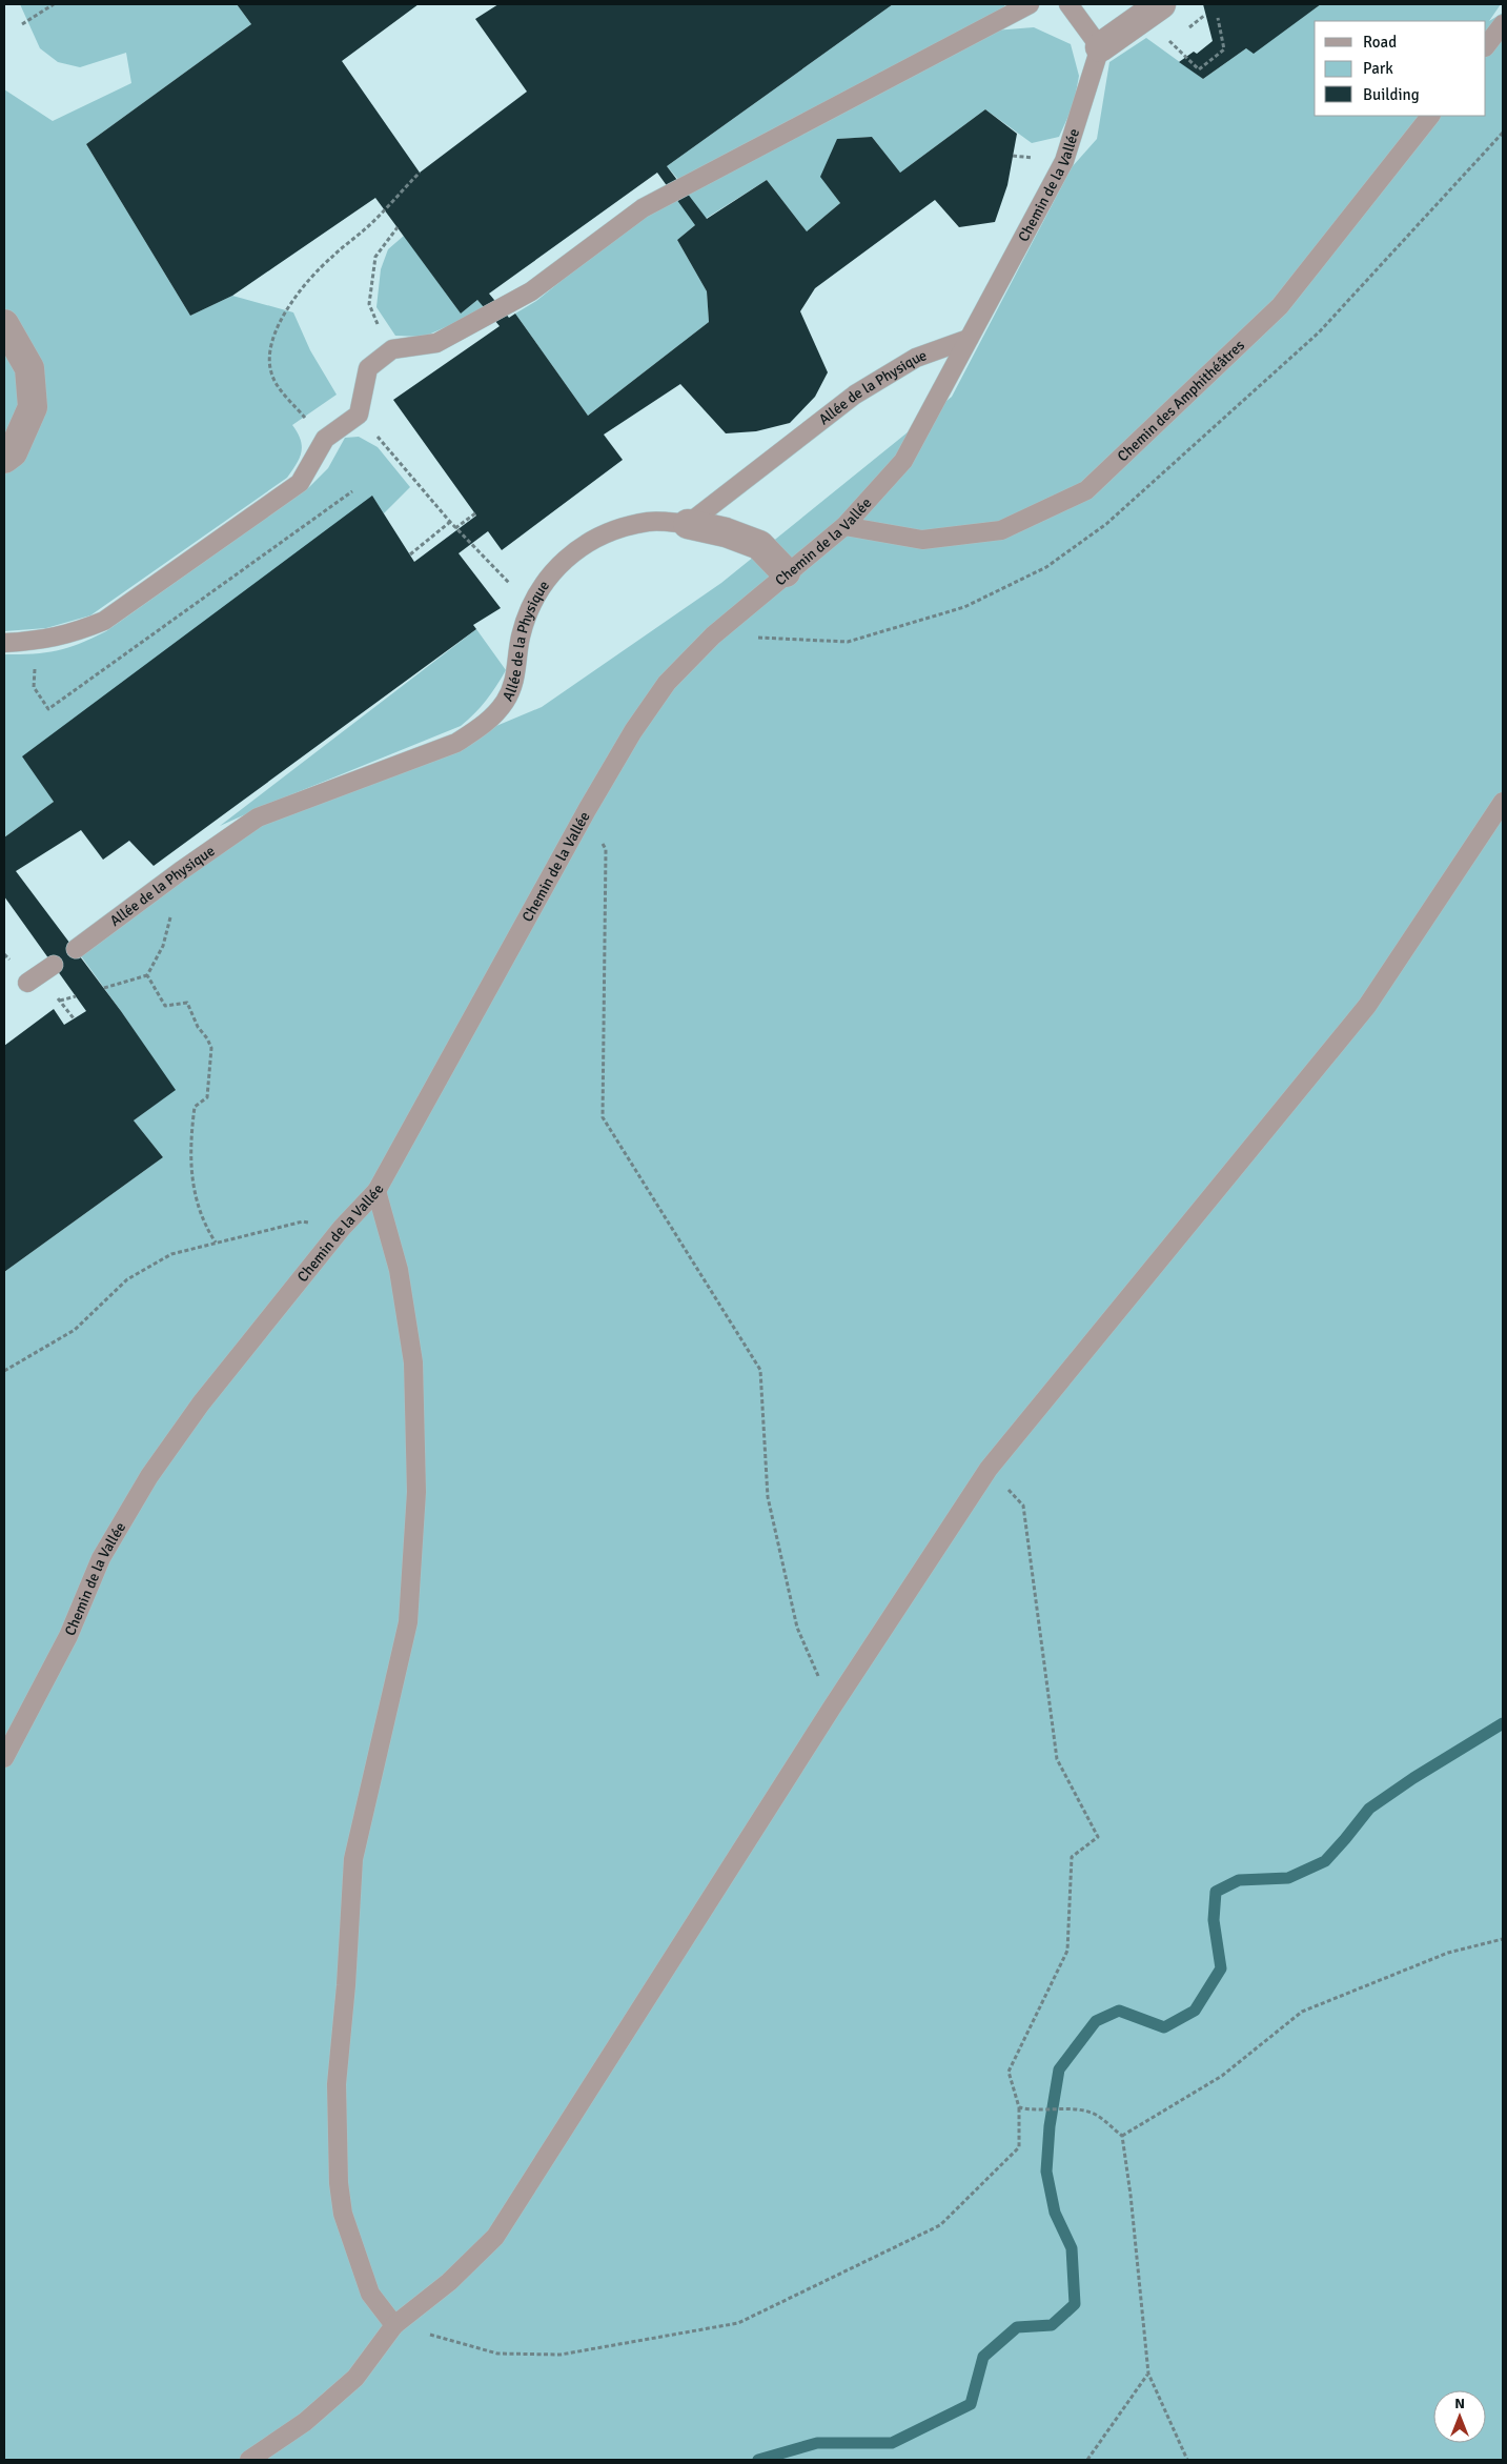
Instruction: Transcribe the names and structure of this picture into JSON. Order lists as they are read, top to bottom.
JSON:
{
  "streets": {
    "lane": ["Chemin de la Vallée", "Allée de la Physique", "Chemin des Amphithéâtres"]
  },
  "crossings": [
    ["Chemin de la Vallée", "Allée de la Physique"],
    ["Chemin de la Vallée", "Chemin des Amphithéâtres"]
  ],
  "legend": ["Road", "Park", "Building"],
  "north": "top"
}
